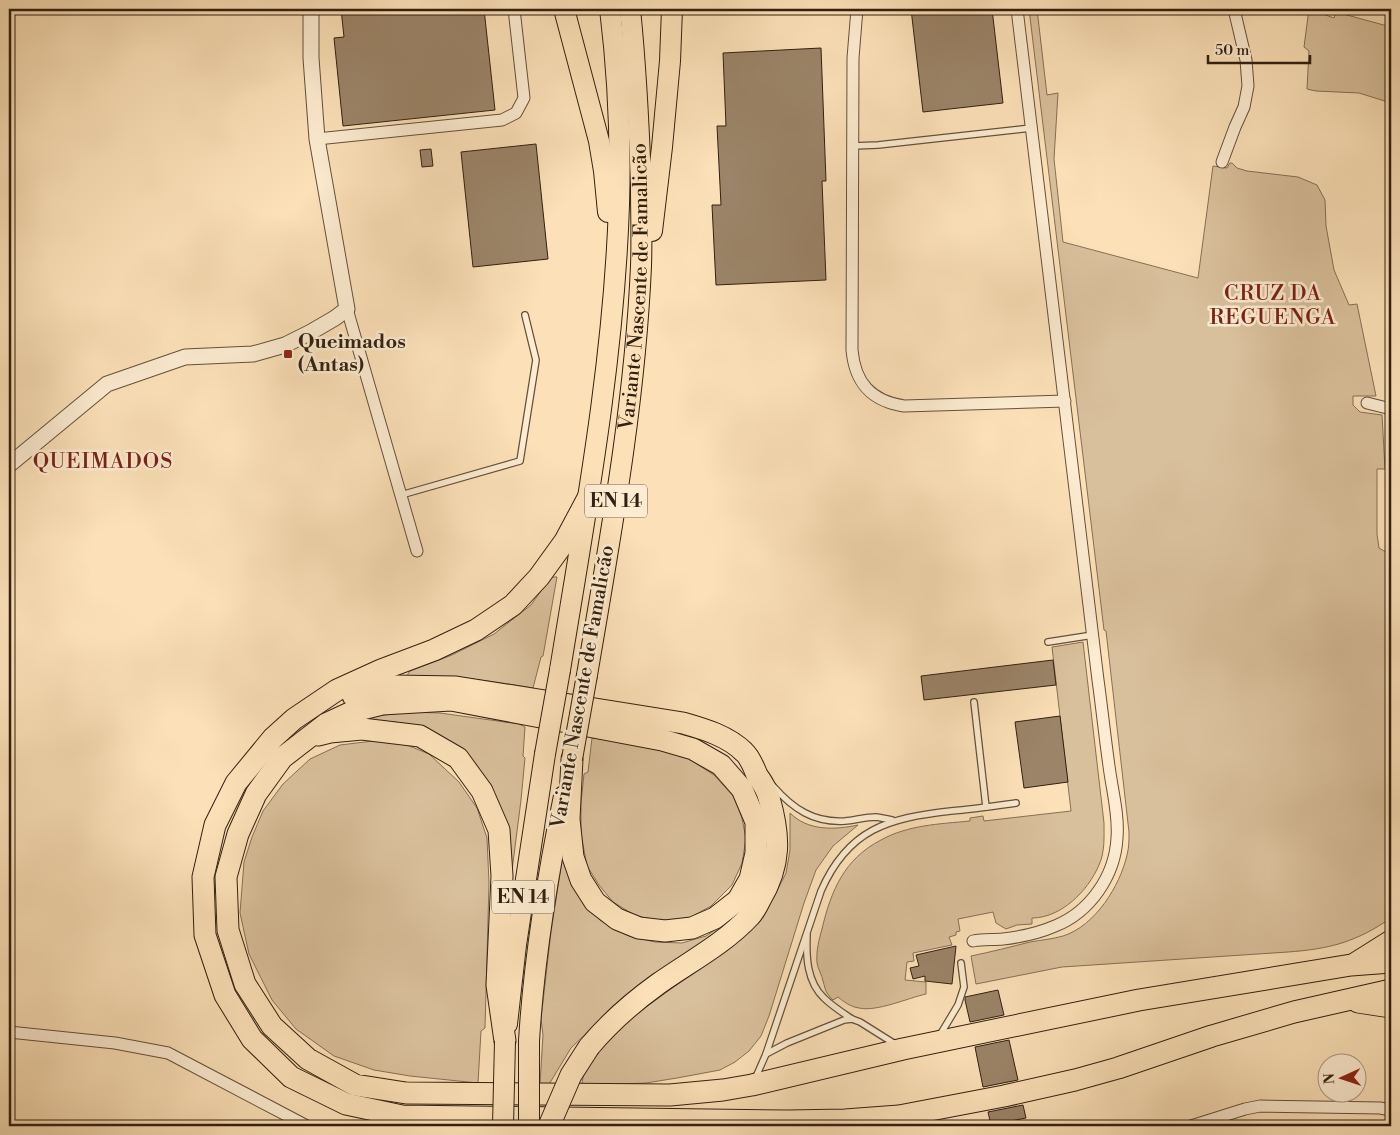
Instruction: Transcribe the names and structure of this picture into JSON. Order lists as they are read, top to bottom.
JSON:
{
  "streets": {
    "highway": ["Variante Nascente de Famalicão", "EN 14"]
  },
  "districts": ["CRUZ DA REGUENGA", "QUEIMADOS"],
  "places": {
    "transit": ["Queimados (Antas)"]
  },
  "scale_bar": "50 m",
  "north": "left"
}
